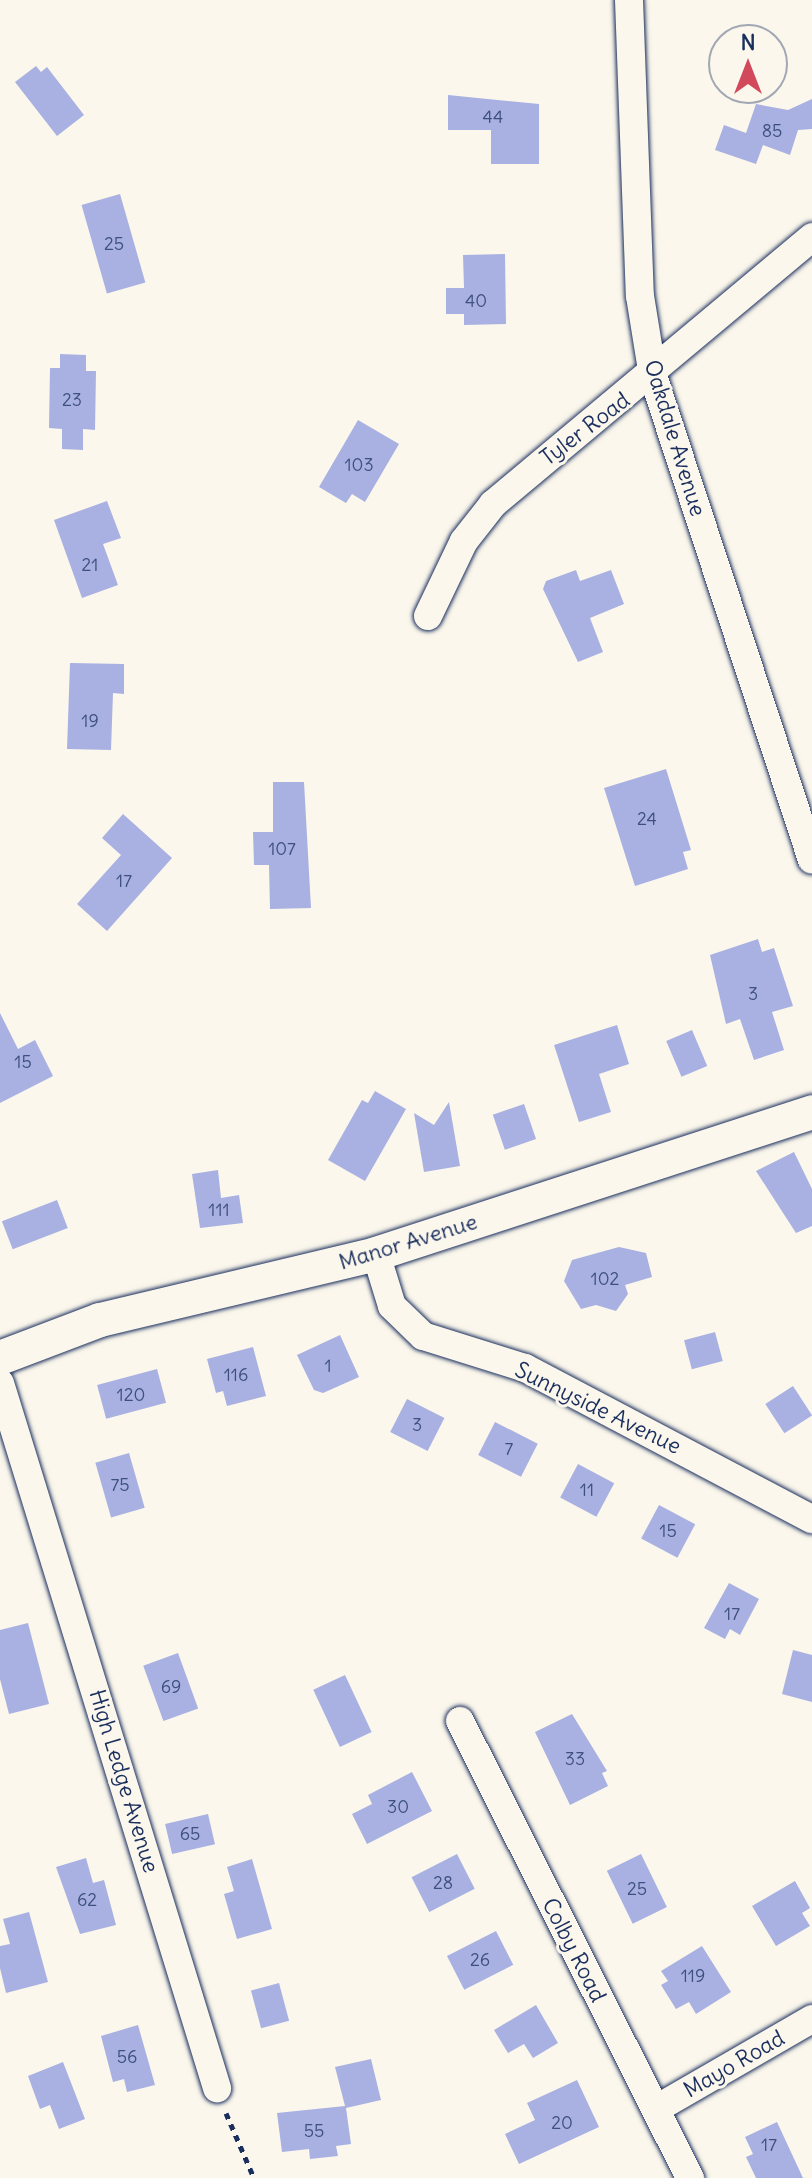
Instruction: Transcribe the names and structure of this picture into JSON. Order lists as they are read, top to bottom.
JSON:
{
  "streets": {
    "street": [
      "Tyler Road",
      "Oakdale Avenue",
      "Manor Avenue",
      "Sunnyside Avenue",
      "High Ledge Avenue",
      "Colby Road",
      "Mayo Road"
    ]
  },
  "crossings": [
    ["Tyler Road", "Oakdale Avenue"],
    ["Manor Avenue", "Sunnyside Avenue"],
    ["Colby Road", "Mayo Road"]
  ],
  "house_numbers": [
    "44",
    "85",
    "25",
    "40",
    "23",
    "103",
    "21",
    "19",
    "24",
    "107",
    "17",
    "3",
    "15",
    "111",
    "102",
    "1",
    "116",
    "120",
    "3",
    "7",
    "75",
    "11",
    "15",
    "17",
    "69",
    "33",
    "30",
    "65",
    "28",
    "25",
    "62",
    "26",
    "119",
    "56",
    "20",
    "55",
    "17"
  ],
  "north": "top"
}
